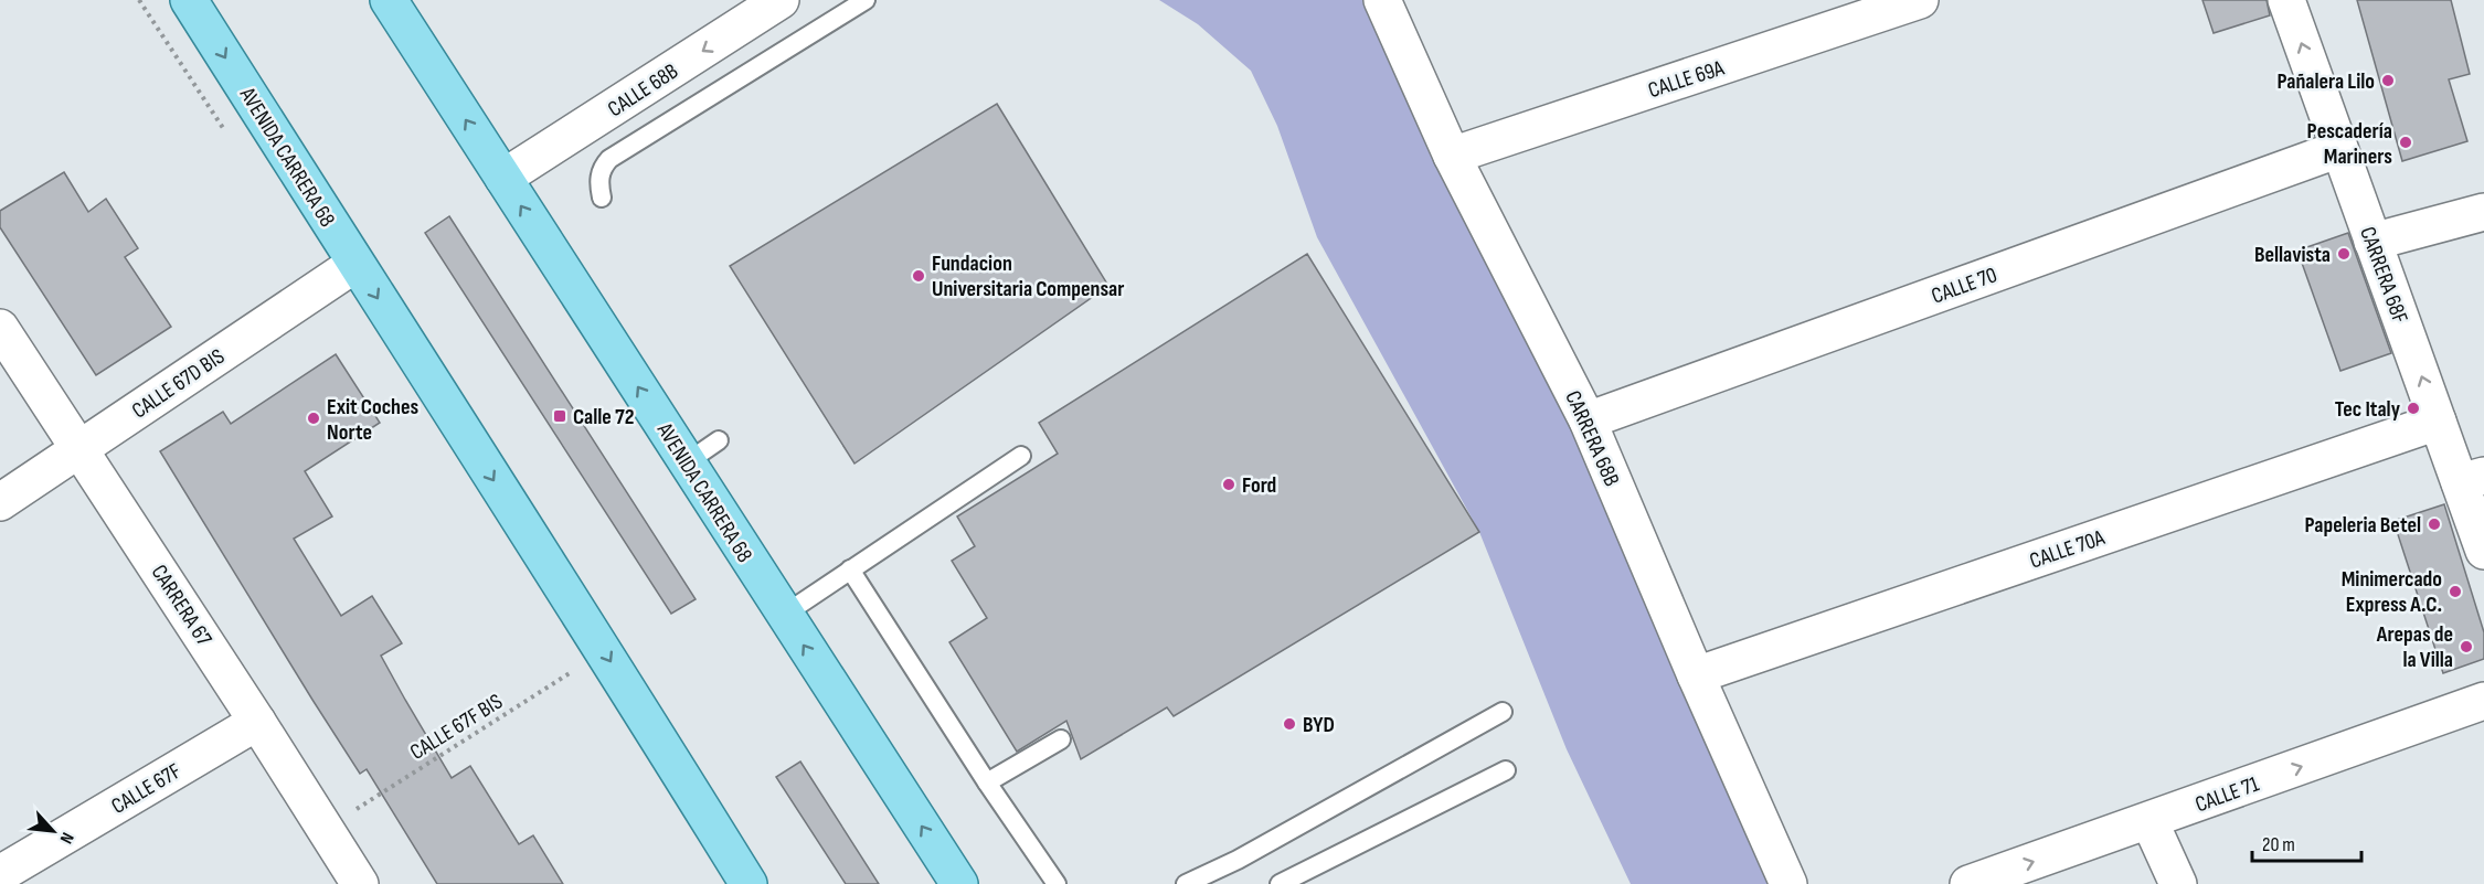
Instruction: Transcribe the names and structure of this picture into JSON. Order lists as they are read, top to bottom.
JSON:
{
  "streets": {
    "main road": ["AVENIDA CARRERA 68"],
    "street": [
      "CALLE 69A",
      "CALLE 68B",
      "CARRERA 68F",
      "CALLE 70",
      "CALLE 67D BIS",
      "CARRERA 68B",
      "CALLE 70A",
      "CARRERA 67",
      "CALLE 67F",
      "CALLE 71"
    ],
    "path": ["CALLE 67F BIS"]
  },
  "crossings": [
    ["CALLE 69A", "CARRERA 68B"],
    ["CALLE 68B", "AVENIDA CARRERA 68"],
    ["AVENIDA CARRERA 68", "CALLE 67D BIS"],
    ["AVENIDA CARRERA 68", "CALLE 67F BIS"],
    ["CARRERA 68F", "CALLE 70"],
    ["CARRERA 68F", "CALLE 70A"],
    ["CALLE 70", "CARRERA 68B"],
    ["CALLE 67D BIS", "CARRERA 67"],
    ["CARRERA 68B", "CALLE 70A"],
    ["CARRERA 67", "CALLE 67F BIS"],
    ["CARRERA 67", "CALLE 67F"]
  ],
  "one_way": ["CALLE 68B", "CARRERA 68F", "CALLE 71"],
  "places": {
    "other": [
      "Pañalera Lilo",
      "Pescadería Mariners",
      "Bellavista",
      "Fundacion Universitaria Compensar",
      "Tec Italy",
      "Exit Coches Norte",
      "Ford",
      "Papeleria Betel",
      "Minimercado Express A.C.",
      "Arepas de la Villa",
      "BYD"
    ],
    "transit": ["Calle 72"]
  },
  "scale_bar": "20 m",
  "north": "bottom right"
}
